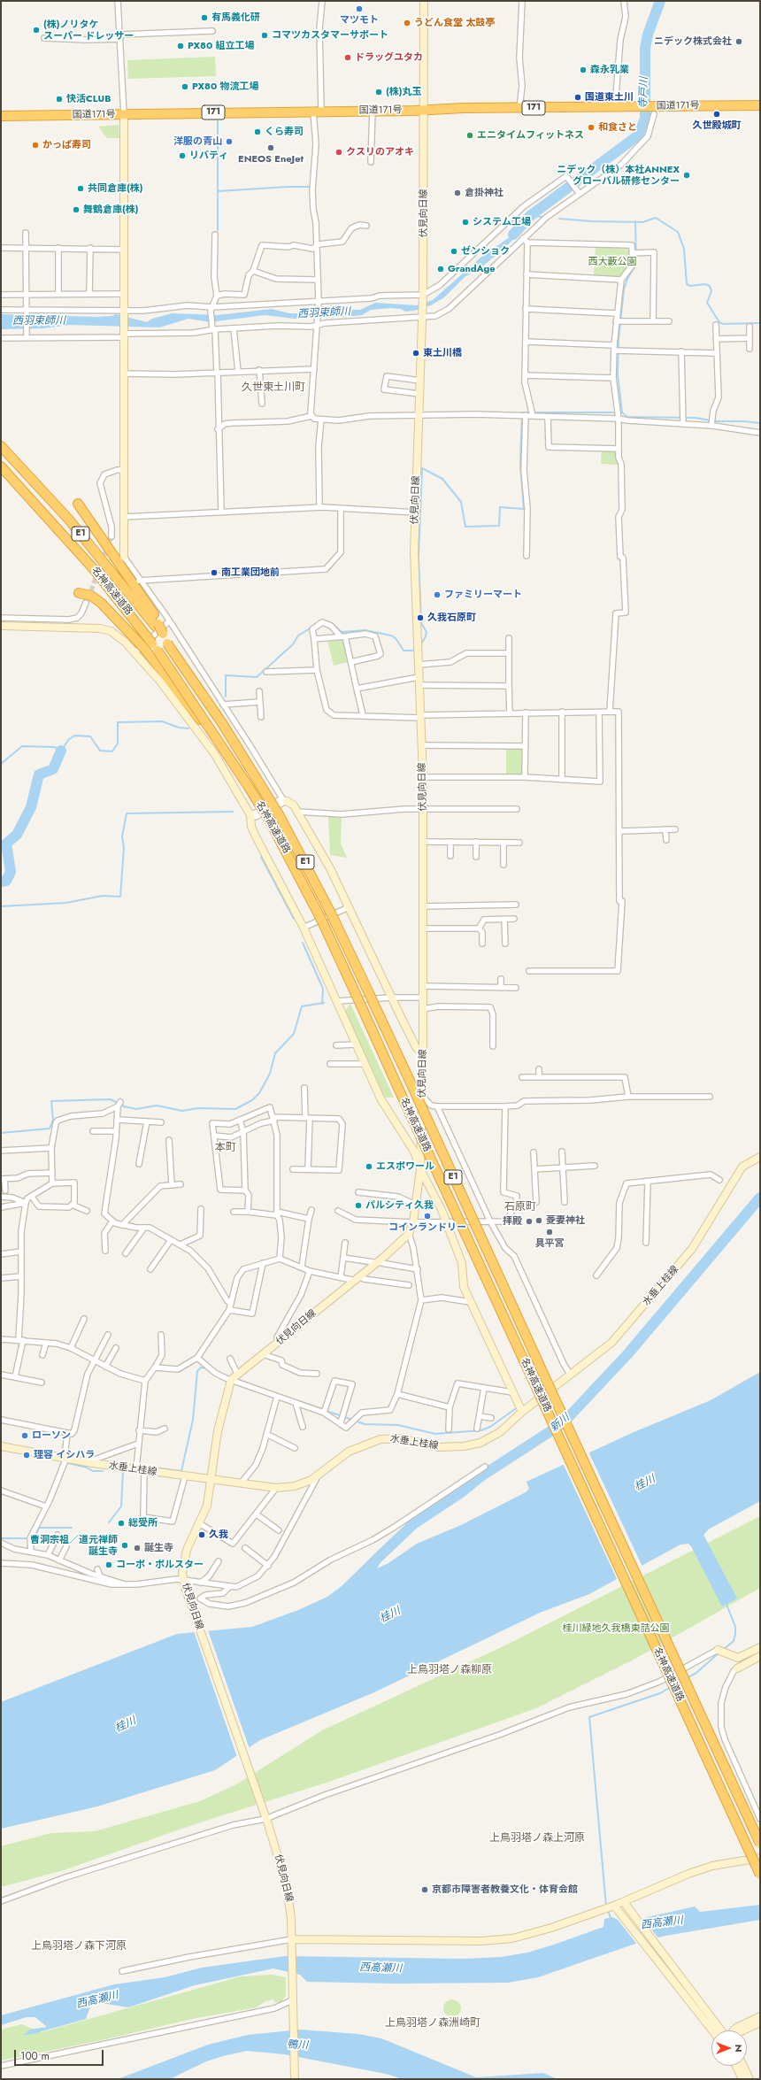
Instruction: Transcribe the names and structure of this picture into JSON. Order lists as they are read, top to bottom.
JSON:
{
  "streets": {
    "highway": [
      "国道171号",
      "171",
      "E1",
      "名神高速道路"
    ],
    "main road": ["伏見向日線", "水垂上桂線"]
  },
  "crossings": [
    ["国道171号", "伏見向日線"],
    ["伏見向日線", "水垂上桂線"]
  ],
  "districts": [
    "久世東土川町",
    "本町",
    "石原町",
    "上鳥羽塔ノ森柳原",
    "上鳥羽塔ノ森上河原",
    "上鳥羽塔ノ森下河原",
    "上鳥羽塔ノ森洲崎町"
  ],
  "water": [
    "寺戸川",
    "西羽束師川",
    "新川",
    "桂川",
    "西高瀬川",
    "鴨川"
  ],
  "parks": ["西大藪公園", "桂川緑地久我橋東詰公園"],
  "places": [
    "マツモト",
    "有馬義化研",
    "うどん食堂 太鼓亭",
    "(株)ノリタケ スーパー ドレッサー",
    "コマツカスタマーサポート",
    "ニデック株式会社",
    "PX80 組立工場",
    "ドラッグユタカ",
    "森永乳業",
    "PX80 物流工場",
    "(株)丸玉",
    "国道東土川",
    "快活CLUB",
    "久世殿城町",
    "和食さと",
    "くら寿司",
    "エニタイムフィットネス",
    "洋服の青山",
    "かっぱ寿司",
    "ENEOS EneJet",
    "クスリのアオキ",
    "リバティ",
    "ニデック（株）本社ANNEX グローバル研修センター",
    "共同倉庫(株)",
    "倉掛神社",
    "舞鶴倉庫(株)",
    "システム工場",
    "ゼンショク",
    "GrandAge",
    "東土川橋",
    "南工業団地前",
    "ファミリーマート",
    "久我石原町",
    "エスポワール",
    "パルシティ久我",
    "コインランドリー",
    "菱妻神社",
    "拝殿",
    "具平宮",
    "ローソン",
    "理容 イシハラ",
    "総受所",
    "久我",
    "曹洞宗祖／道元禅師 誕生寺",
    "誕生寺",
    "コーポ・ポルスター",
    "京都市障害者教養文化・体育会館"
  ],
  "scale_bar": "100 m",
  "north": "right"
}
